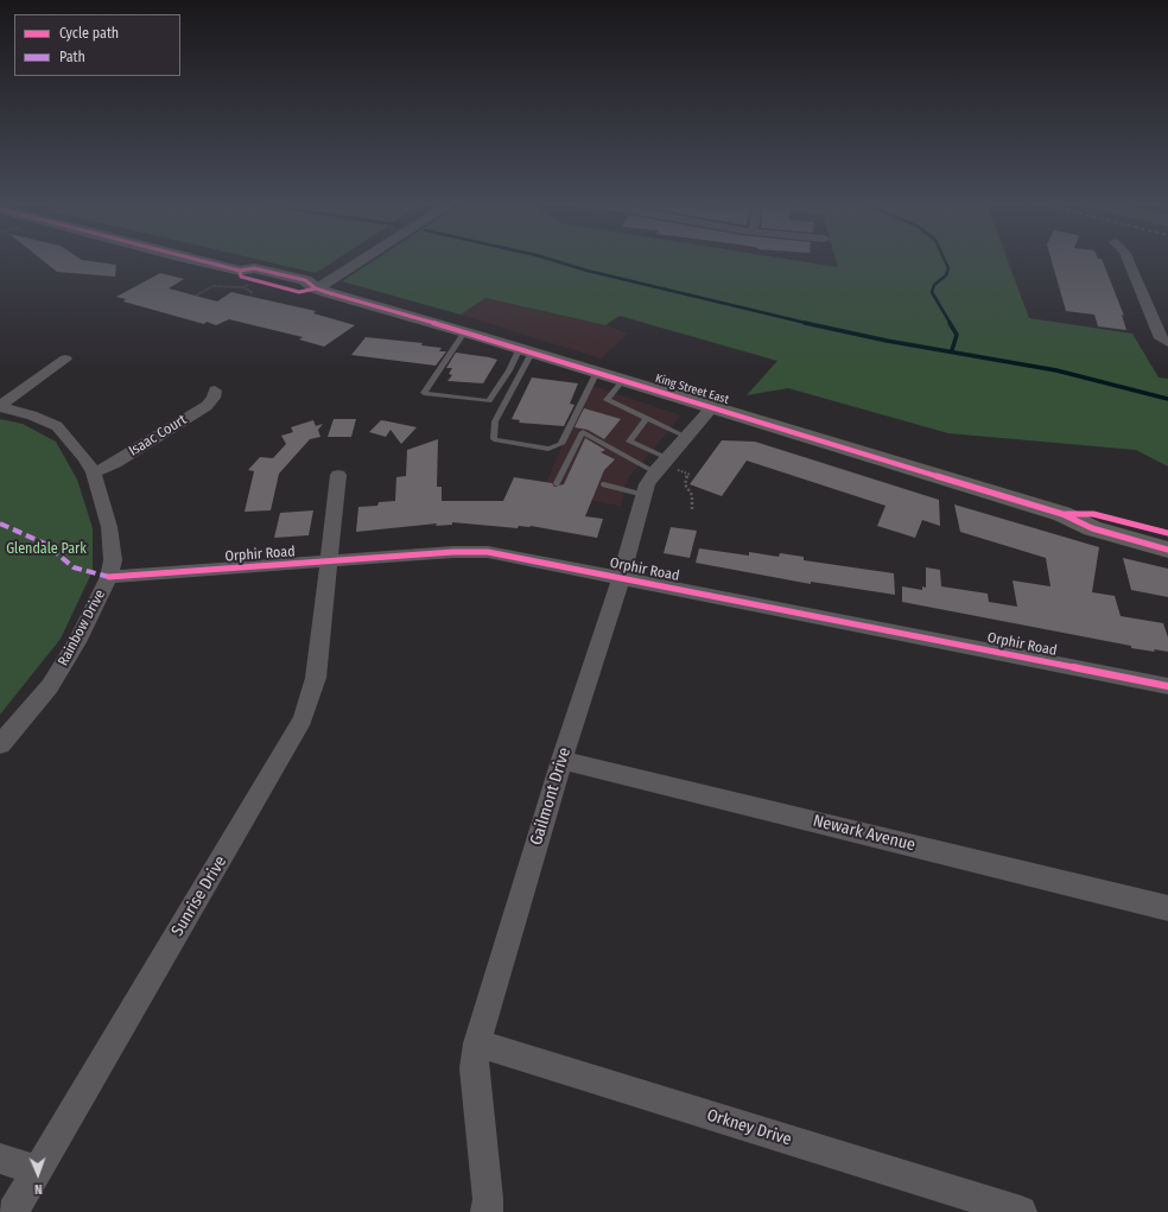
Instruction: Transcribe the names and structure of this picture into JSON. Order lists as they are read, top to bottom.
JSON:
{
  "streets": {
    "main road": ["King Street East"],
    "street": [
      "Isaac Court",
      "Orphir Road",
      "Rainbow Drive",
      "Gailmont Drive",
      "Newark Avenue",
      "Sunrise Drive",
      "Orkney Drive"
    ]
  },
  "crossings": [
    ["King Street East", "Gailmont Drive"],
    ["Isaac Court", "Rainbow Drive"],
    ["Orphir Road", "Rainbow Drive"],
    ["Orphir Road", "Gailmont Drive"],
    ["Orphir Road", "Sunrise Drive"],
    ["Gailmont Drive", "Newark Avenue"],
    ["Gailmont Drive", "Orkney Drive"]
  ],
  "parks": ["Glendale Park"],
  "legend": ["Cycle path", "Path"],
  "north": "bottom"
}
